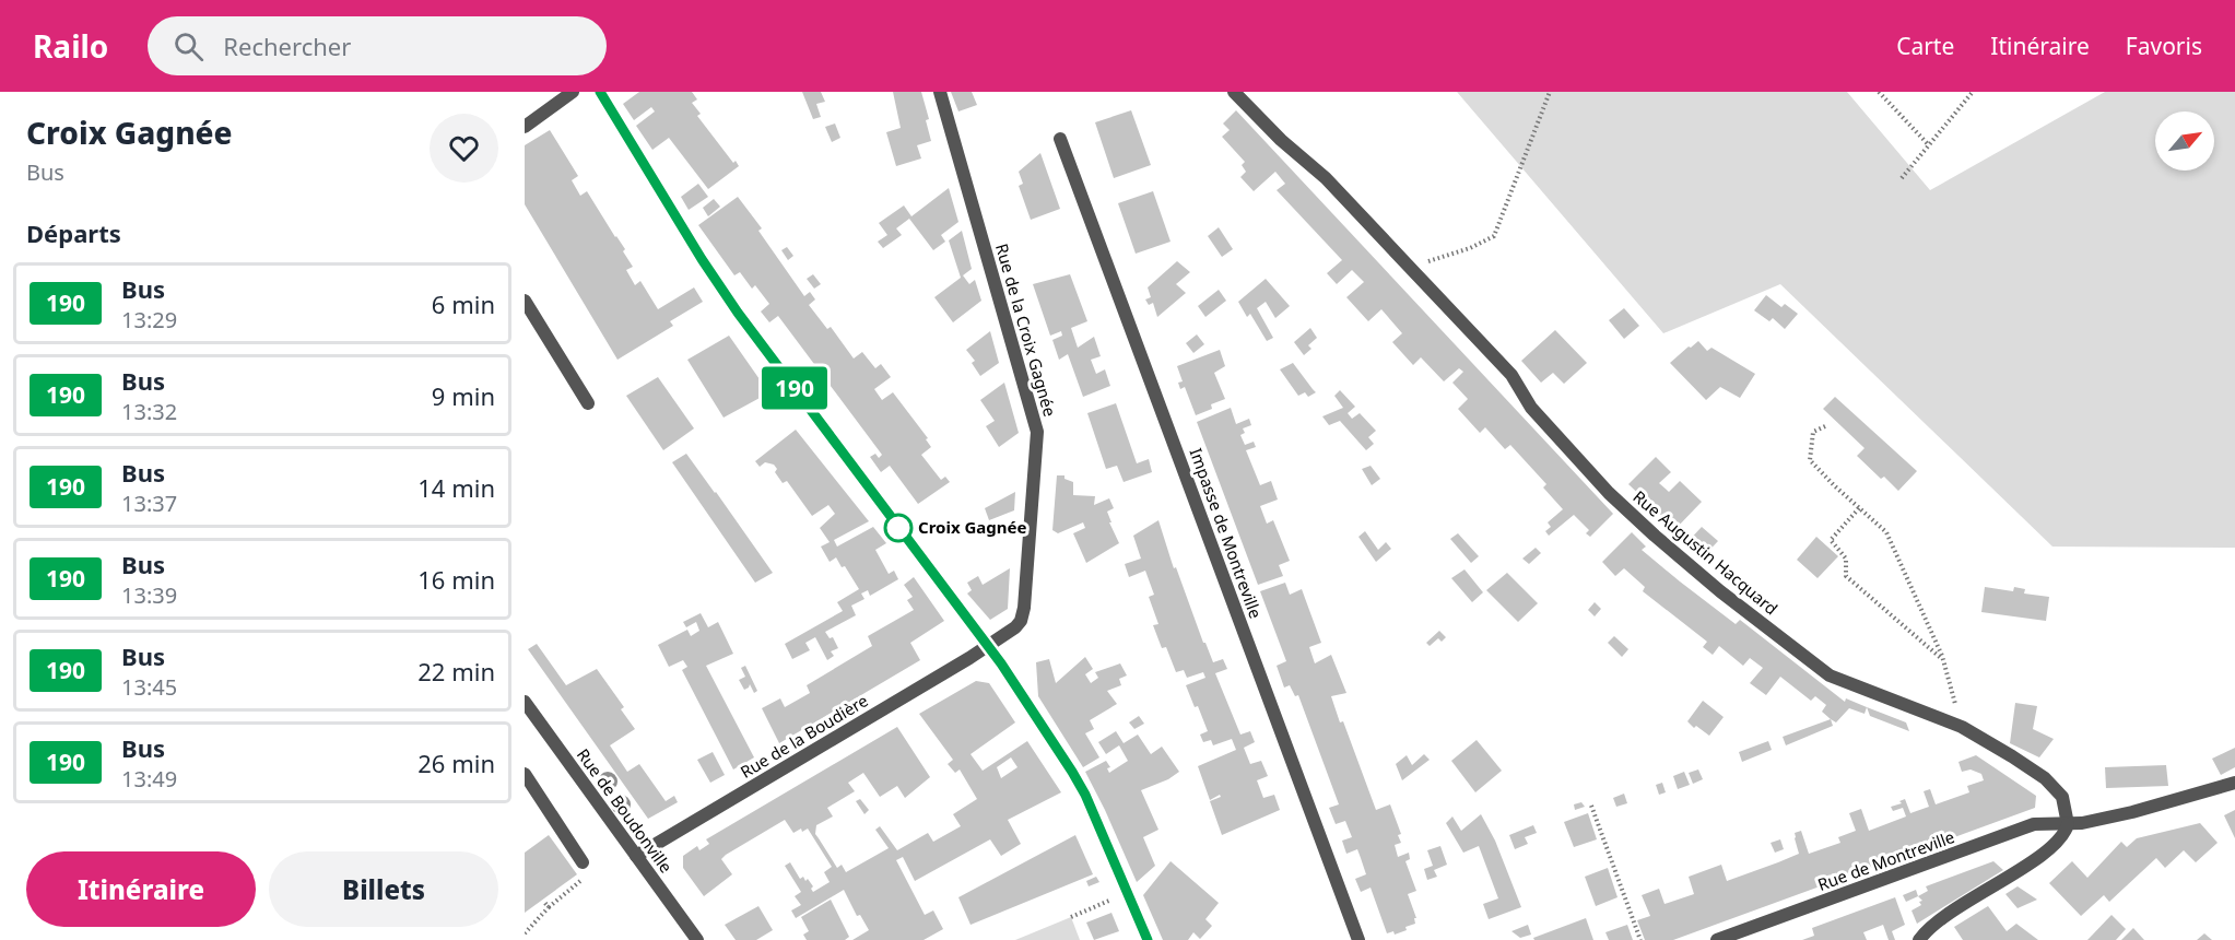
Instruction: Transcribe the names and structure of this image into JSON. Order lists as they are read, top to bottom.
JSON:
{
  "streets": {
    "street": [
      "Rue de la Croix Gagnée",
      "Impasse de Montreville",
      "Rue Augustin Hacquard",
      "Rue de la Boudière",
      "Rue de Boudonville",
      "Rue de Montreville"
    ]
  },
  "crossings": [
    ["Rue de la Croix Gagnée", "Rue de la Boudière"],
    ["Rue Augustin Hacquard", "Rue de Montreville"],
    ["Rue de la Boudière", "Rue de Boudonville"]
  ],
  "places": ["Croix Gagnée"],
  "lines": ["bus line 190"],
  "north": "top right",
  "page": {
    "header": "Railo",
    "search": "Rechercher",
    "nav": ["Carte", "Itinéraire", "Favoris"],
    "heading": [
      ["Croix Gagnée", "Bus"],
      "Départs"
    ],
    "on_map": "190",
    "list": [
      {
        "mark": "190",
        "name": "Bus",
        "note": "13:29",
        "value": "6 min"
      },
      {
        "mark": "190",
        "name": "Bus",
        "note": "13:32",
        "value": "9 min"
      },
      {
        "mark": "190",
        "name": "Bus",
        "note": "13:37",
        "value": "14 min"
      },
      {
        "mark": "190",
        "name": "Bus",
        "note": "13:39",
        "value": "16 min"
      },
      {
        "mark": "190",
        "name": "Bus",
        "note": "13:45",
        "value": "22 min"
      },
      {
        "mark": "190",
        "name": "Bus",
        "note": "13:49",
        "value": "26 min"
      }
    ],
    "buttons": ["Itinéraire", "Billets"]
  }
}
